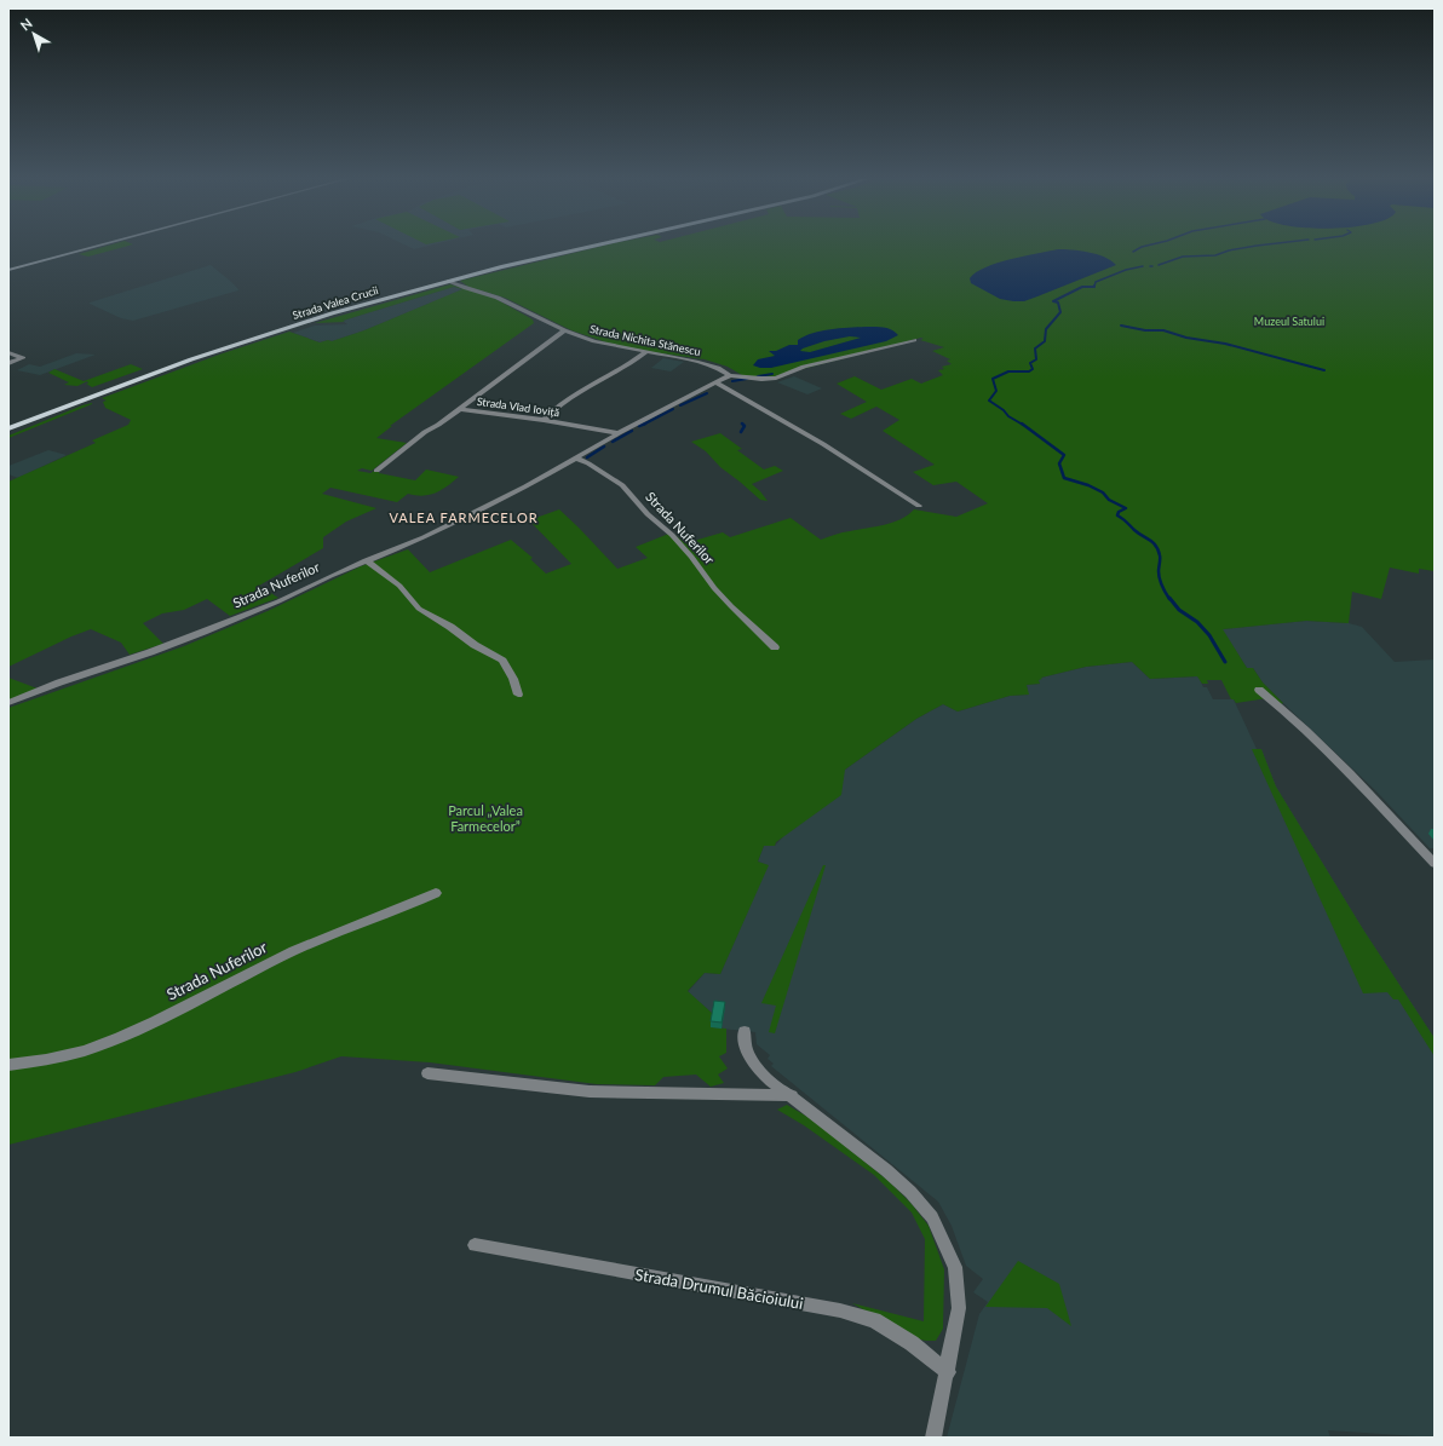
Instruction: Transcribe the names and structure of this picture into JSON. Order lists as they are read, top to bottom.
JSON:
{
  "streets": {
    "main road": ["Strada Valea Crucii"],
    "street": [
      "Strada Nichita Stănescu",
      "Strada Vlad Ioviță",
      "Strada Nuferilor",
      "Strada Drumul Băcioiului"
    ]
  },
  "crossings": [
    ["Strada Valea Crucii", "Strada Nichita Stănescu"],
    ["Strada Nichita Stănescu", "Strada Nuferilor"],
    ["Strada Vlad Ioviță", "Strada Nuferilor"]
  ],
  "districts": ["VALEA FARMECELOR"],
  "parks": ["Muzeul Satului", "Parcul „Valea Farmecelor”"],
  "north": "top left"
}
